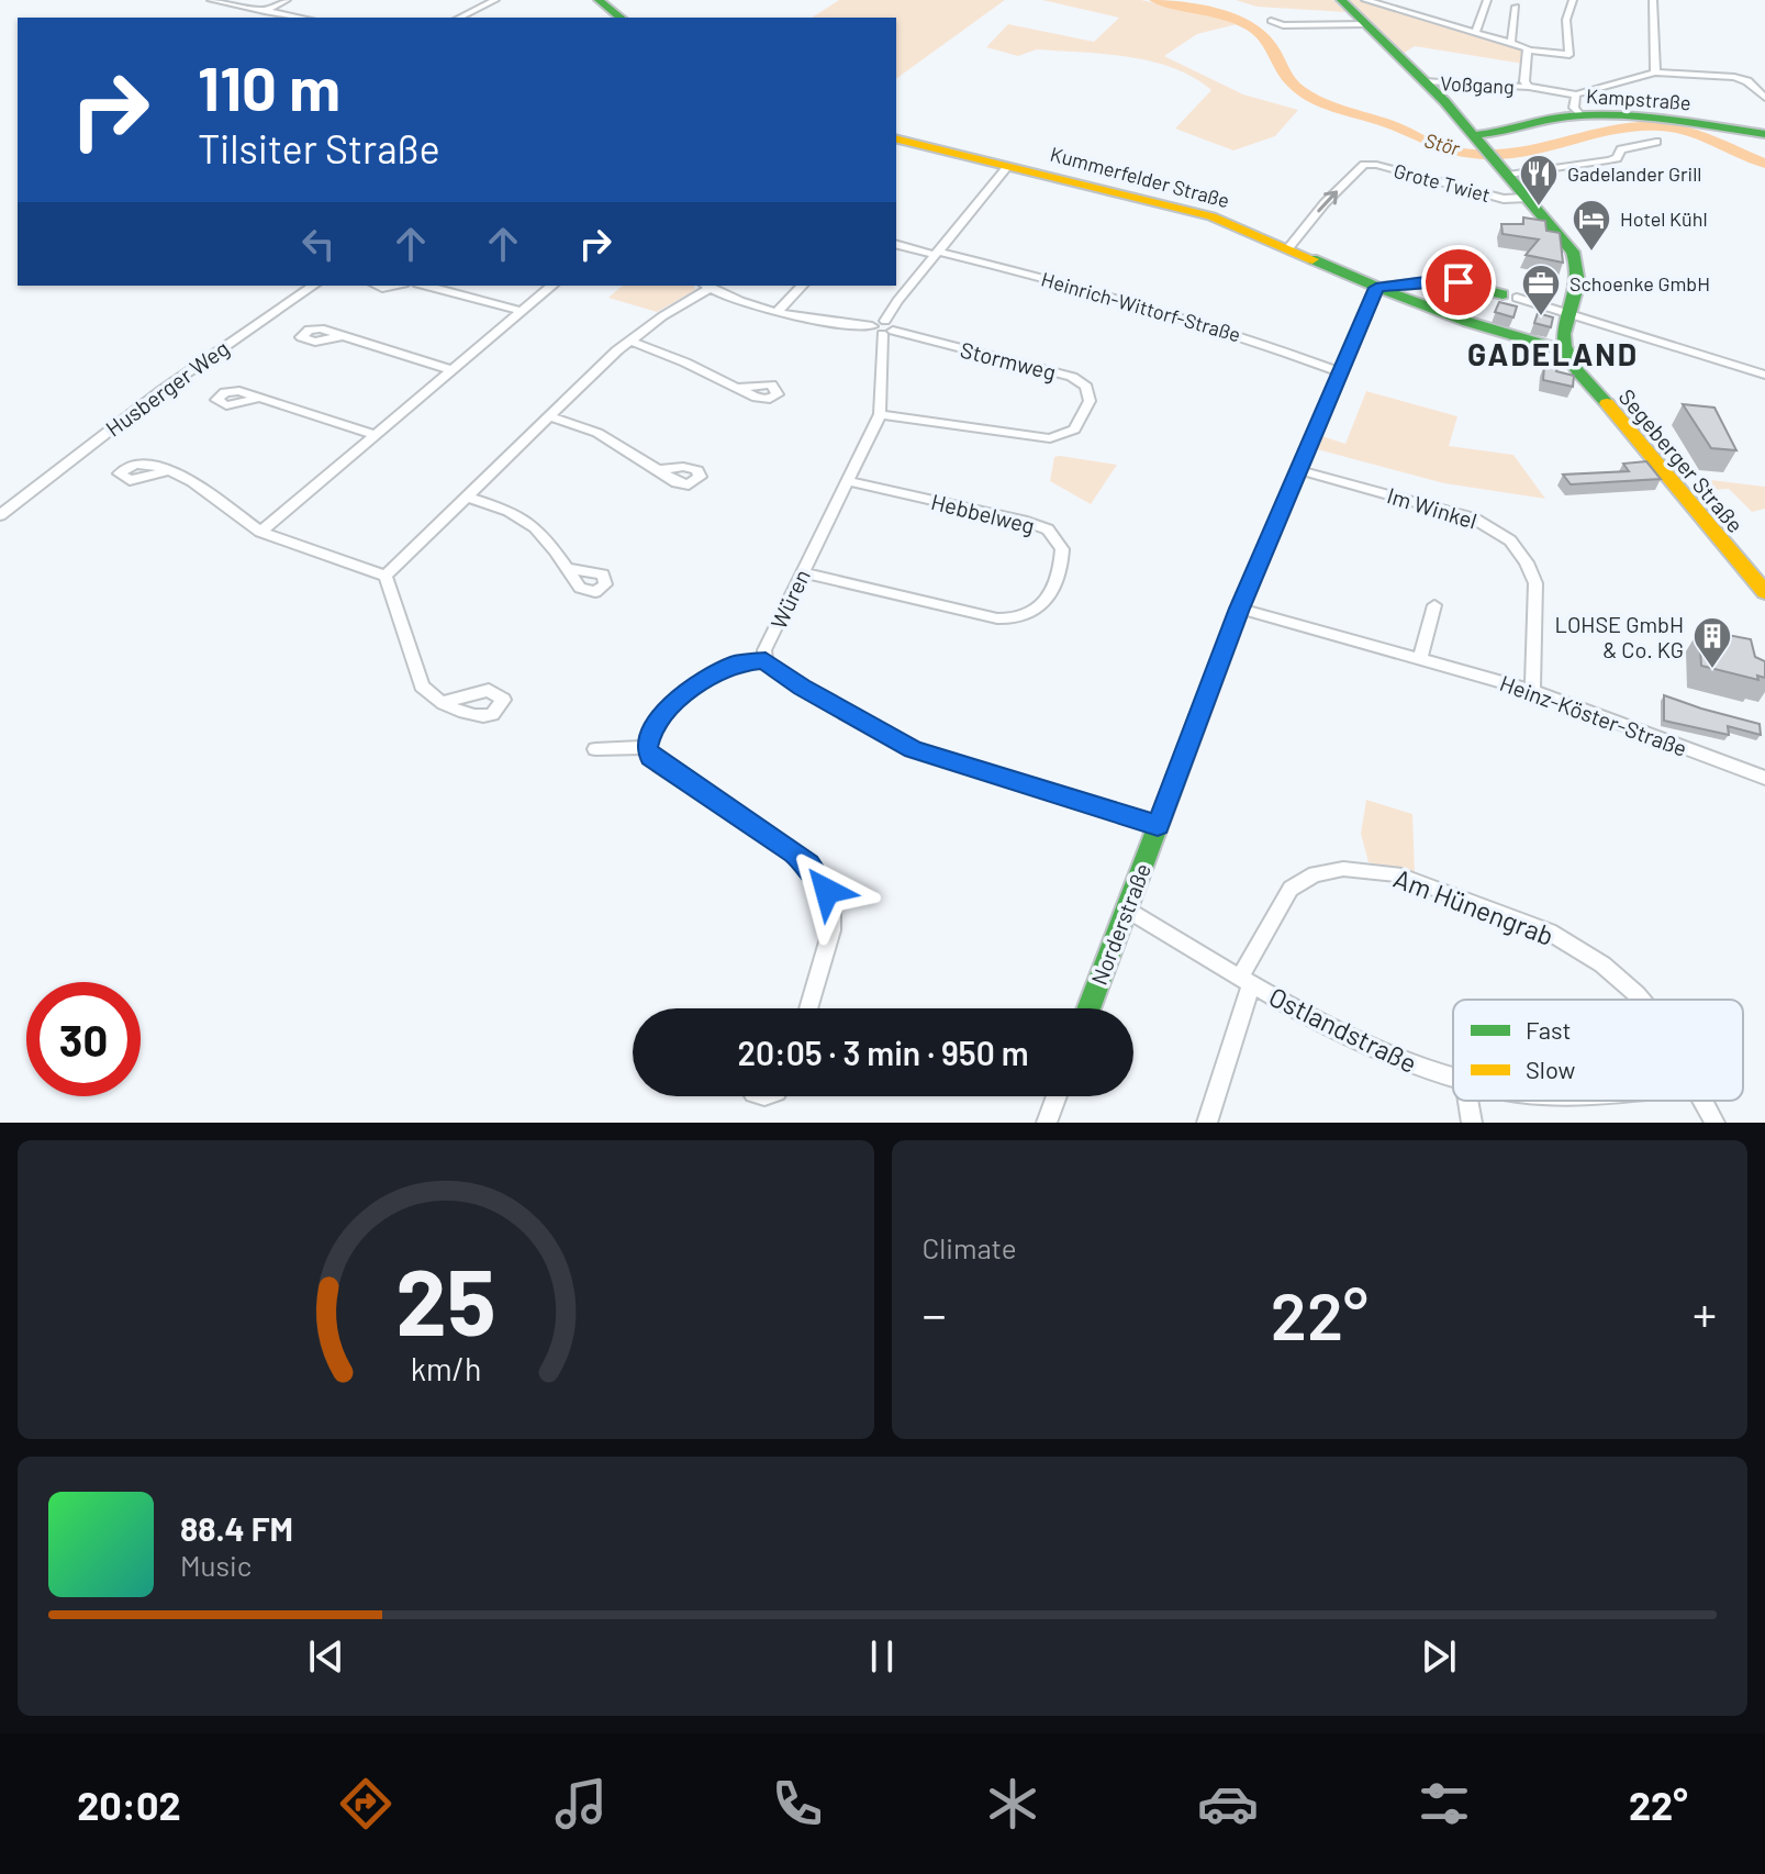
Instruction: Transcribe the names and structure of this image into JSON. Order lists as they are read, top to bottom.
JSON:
{
  "streets": {
    "street": [
      "Voßgang",
      "Kampstraße",
      "Kummerfelder Straße",
      "Grote Twiet",
      "Heinrich-Wittorf-Straße",
      "Stormweg",
      "Husberger Weg",
      "Segeberger Straße",
      "Im Winkel",
      "Hebbelweg",
      "Würen",
      "Heinz-Köster-Straße",
      "Am Hünengrab",
      "Norderstraße",
      "Ostlandstraße"
    ]
  },
  "crossings": [
    ["Kummerfelder Straße", "Grote Twiet"],
    ["Kummerfelder Straße", "Segeberger Straße"],
    ["Kummerfelder Straße", "Norderstraße"],
    ["Heinrich-Wittorf-Straße", "Norderstraße"],
    ["Stormweg", "Würen"],
    ["Im Winkel", "Heinz-Köster-Straße"],
    ["Im Winkel", "Norderstraße"],
    ["Hebbelweg", "Würen"],
    ["Heinz-Köster-Straße", "Norderstraße"],
    ["Am Hünengrab", "Ostlandstraße"],
    ["Norderstraße", "Ostlandstraße"]
  ],
  "districts": ["GADELAND"],
  "water": ["Stör"],
  "places": {
    "restaurant": ["Gadelander Grill"],
    "hotel": ["Hotel Kühl"],
    "office": ["Schoenke GmbH"],
    "building": ["LOHSE GmbH & Co. KG"]
  },
  "legend": ["Fast", "Slow"],
  "page": {
    "turn": ["110 m", "Tilsiter Straße"],
    "limit": "30",
    "trip": "20:05 · 3 min · 950 m",
    "tile": "Climate",
    "heat": ["−", "22°", "+"],
    "song": ["88.4 FM", "Music"],
    "tabs": ["20:02", "22°"],
    "gauge": ["25", "km/h"]
  }
}
